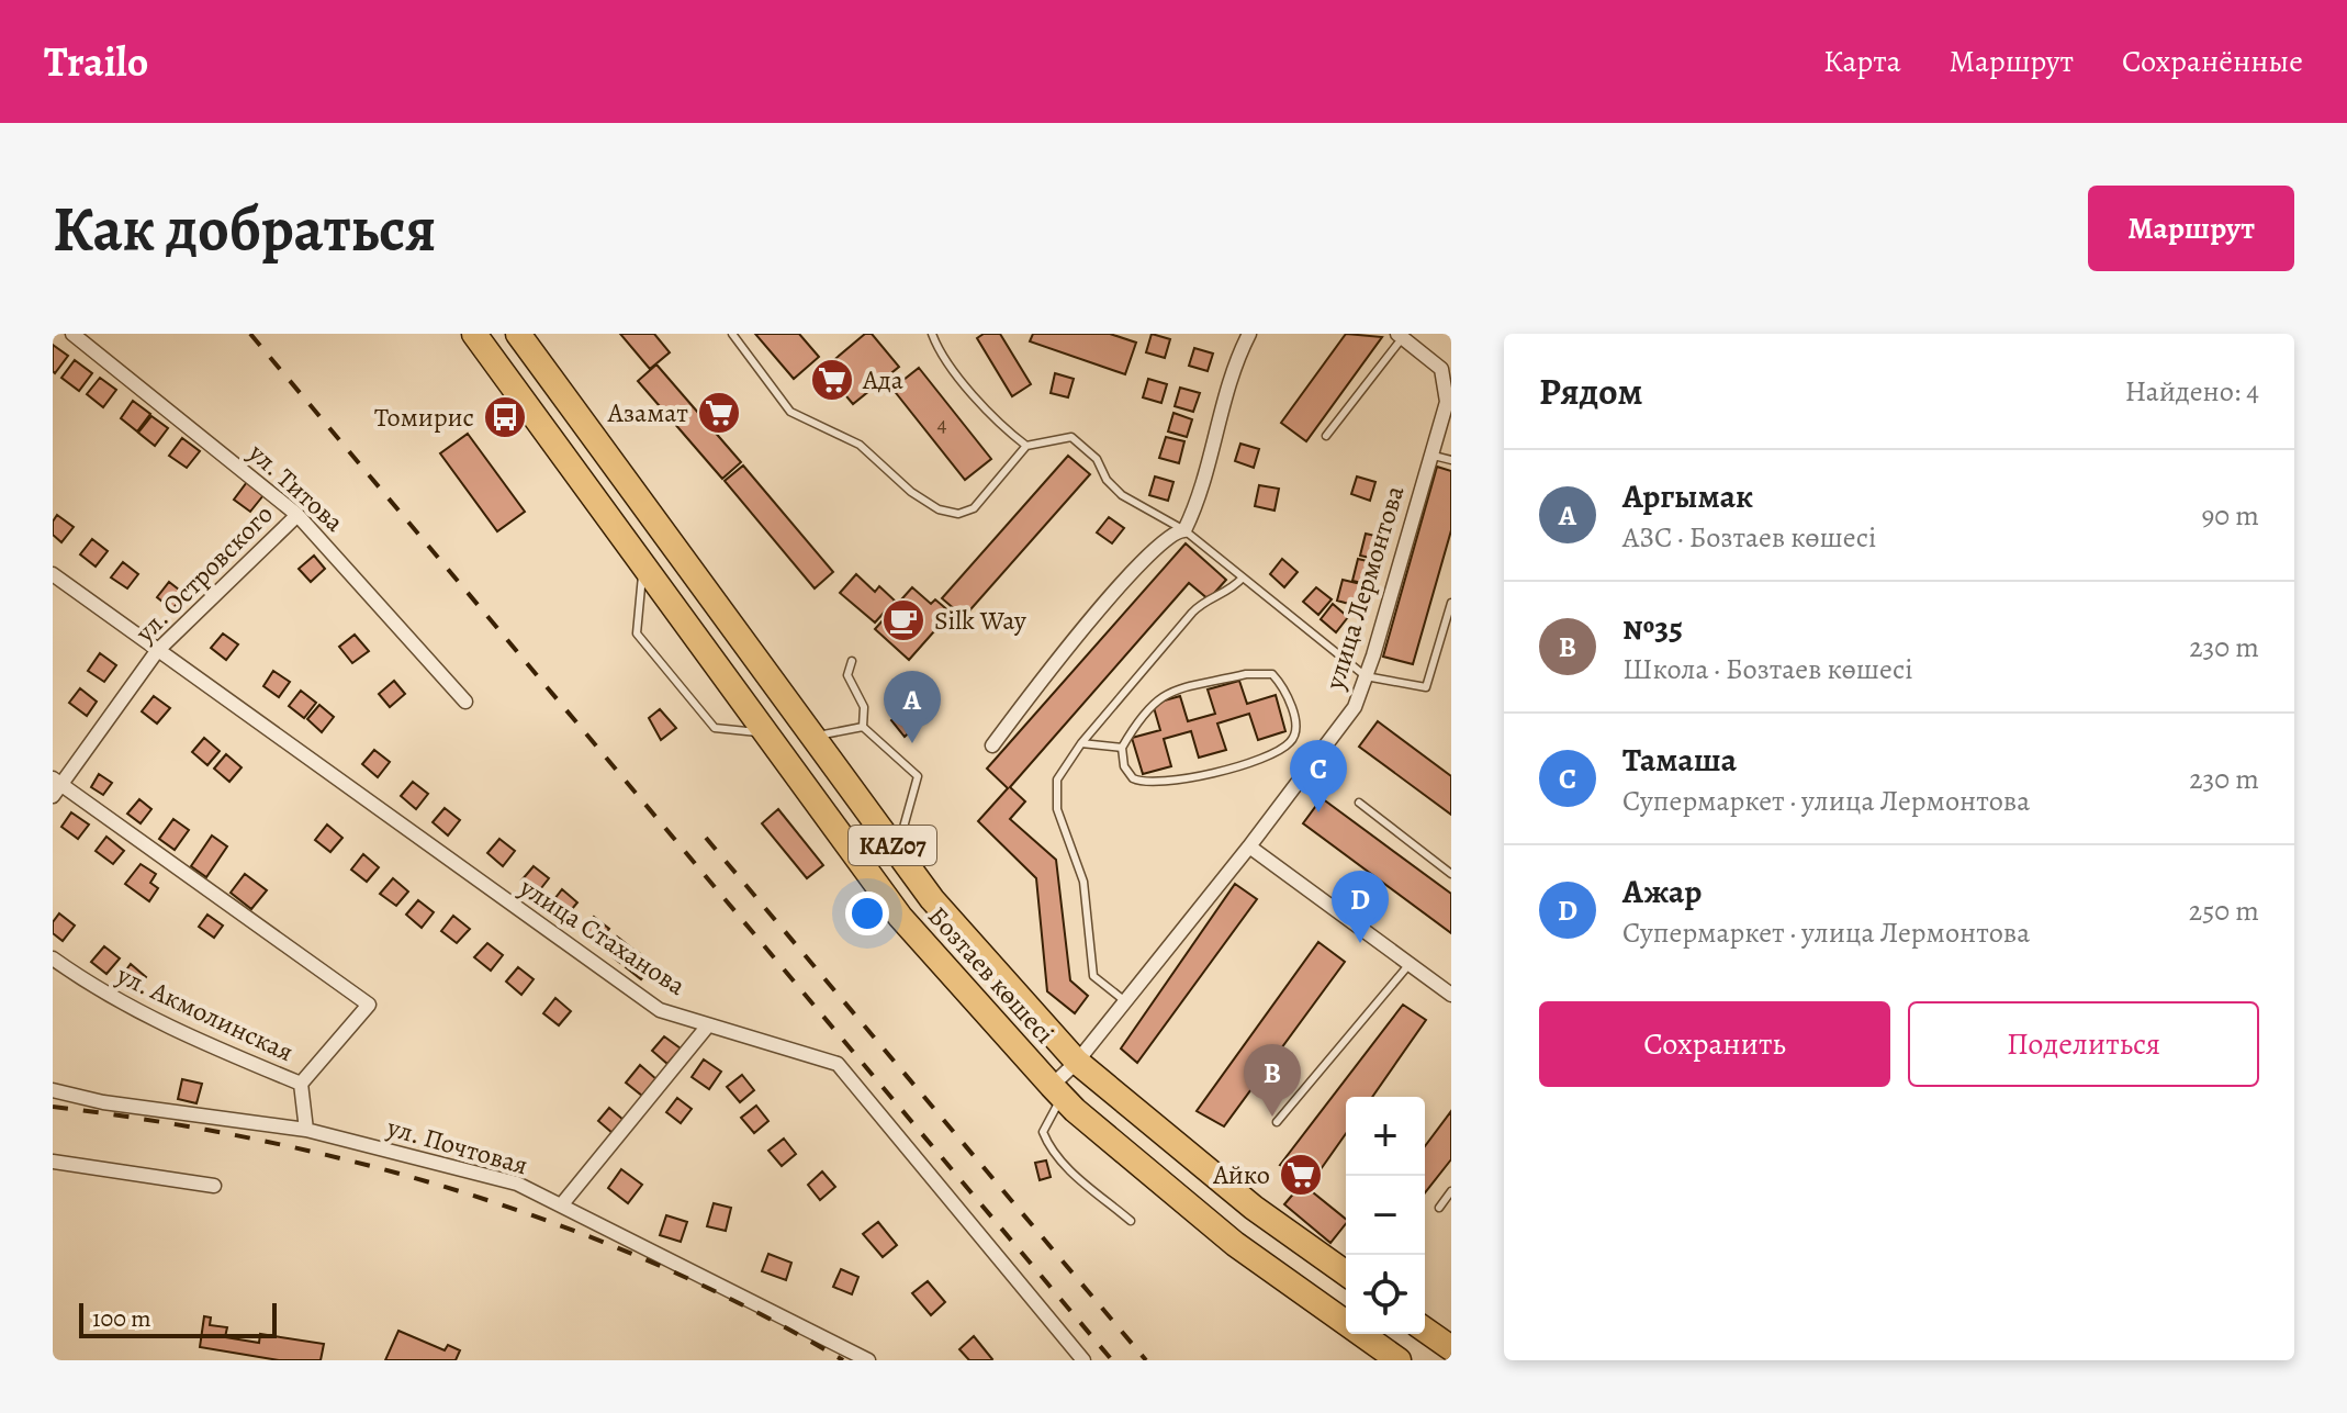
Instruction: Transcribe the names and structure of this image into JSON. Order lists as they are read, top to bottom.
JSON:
{
  "streets": {
    "highway": ["KAZ07", "Бозтаев көшесі"],
    "street": [
      "ул. Титова",
      "ул. Островского",
      "улица Лермонтова",
      "улица Стаханова",
      "ул. Акмолинская",
      "ул. Почтовая"
    ]
  },
  "crossings": [
    ["ул. Титова", "ул. Островского"],
    ["ул. Островского", "улица Стаханова"],
    ["улица Лермонтова", "Бозтаев көшесі"],
    ["ул. Акмолинская", "ул. Почтовая"]
  ],
  "places": {
    "supermarket": ["Ада", "Азамат", "Айко"],
    "bus stop": ["Томирис"],
    "cafe": ["Silk Way"]
  },
  "house_numbers": ["4"],
  "scale_bar": "100 m",
  "page": {
    "header": "Trailo",
    "nav": ["Карта", "Маршрут", "Сохранённые"],
    "buttons": [
      "Маршрут",
      ["Сохранить", "Поделиться"]
    ],
    "title": "Как добраться",
    "heading": ["Рядом", "Найдено: 4"],
    "list": [
      {
        "mark": "A",
        "name": "Аргымак",
        "note": "АЗС · Бозтаев көшесі",
        "value": "90 m"
      },
      {
        "mark": "B",
        "name": "№35",
        "note": "Школа · Бозтаев көшесі",
        "value": "230 m"
      },
      {
        "mark": "C",
        "name": "Тамаша",
        "note": "Супермаркет · улица Лермонтова",
        "value": "230 m"
      },
      {
        "mark": "D",
        "name": "Ажар",
        "note": "Супермаркет · улица Лермонтова",
        "value": "250 m"
      }
    ],
    "pins": [
      "A",
      "C",
      "D",
      "B"
    ],
    "map_buttons": ["+", "−"],
    "scale": "100 m"
  }
}
